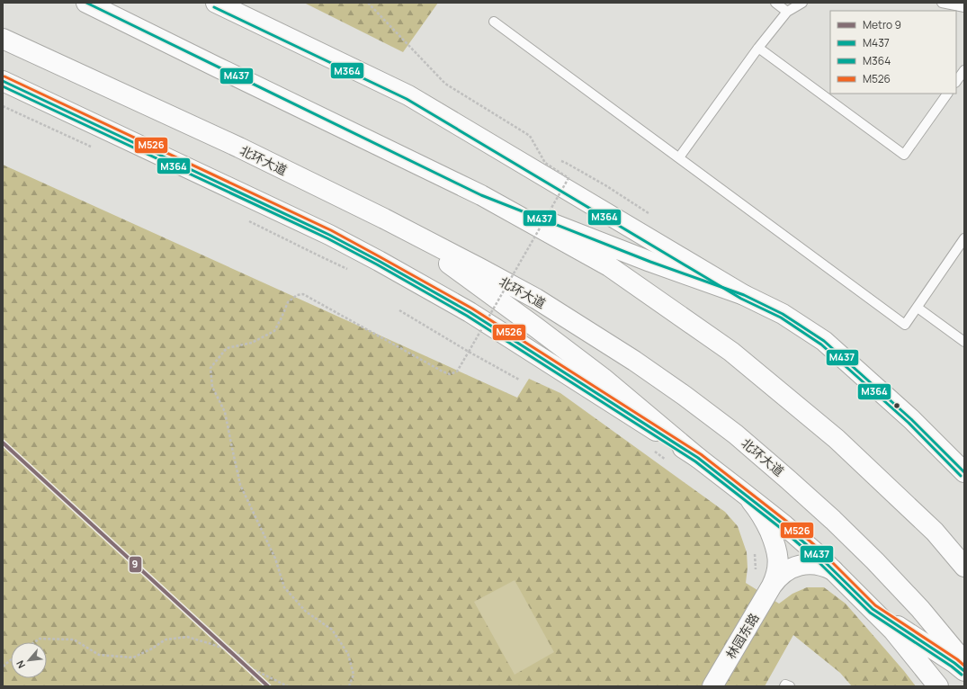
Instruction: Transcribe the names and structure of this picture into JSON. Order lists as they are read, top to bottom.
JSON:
{
  "streets": {
    "main road": ["北环大道", "林园东路"]
  },
  "lines": [
    "transit line M437",
    "transit line M364",
    "transit line M526",
    "metro line 9"
  ],
  "legend": [
    "Metro 9",
    "M437",
    "M364",
    "M526"
  ],
  "north": "bottom left"
}
